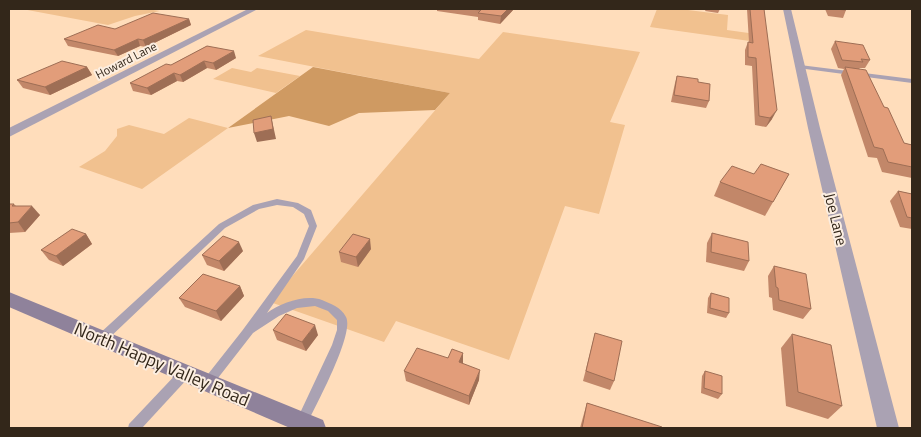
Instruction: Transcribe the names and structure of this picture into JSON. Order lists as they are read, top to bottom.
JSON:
{
  "streets": {
    "main road": ["North Happy Valley Road"],
    "street": ["Howard Lane", "Joe Lane"]
  }
}
